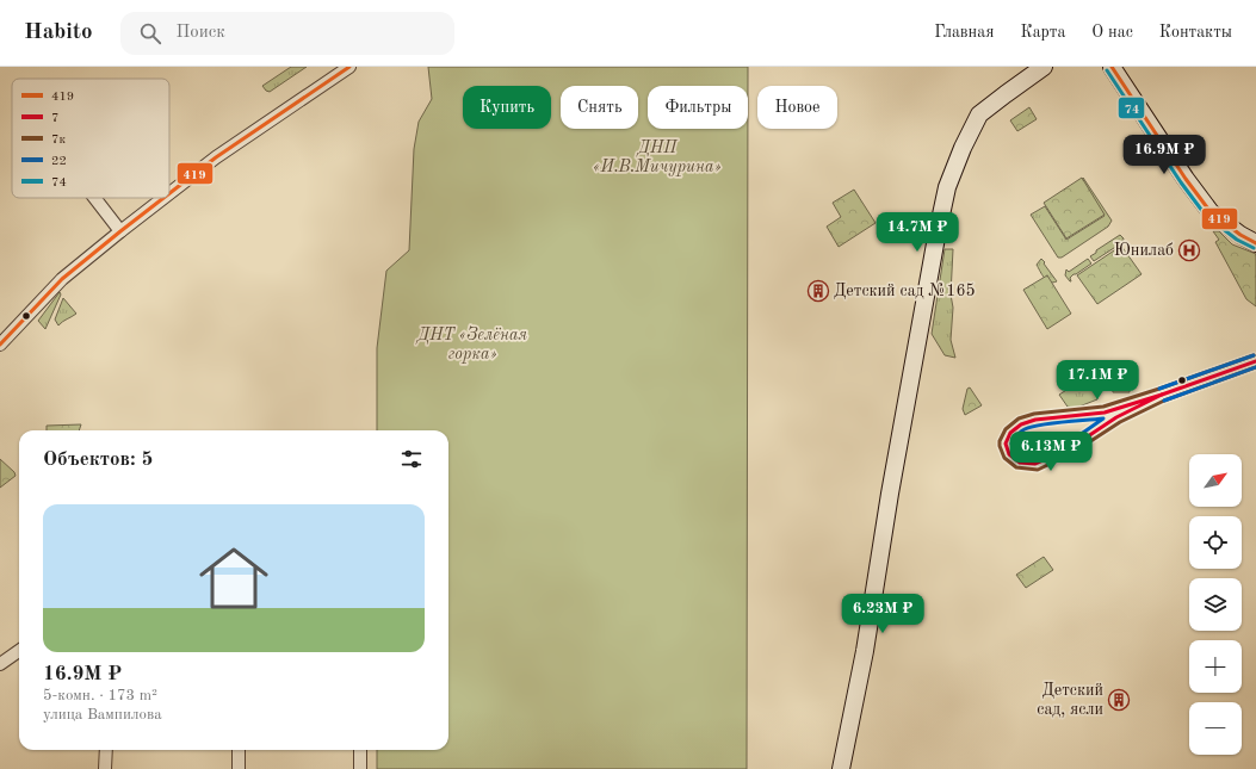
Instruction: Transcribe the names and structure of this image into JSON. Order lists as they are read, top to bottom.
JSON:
{
  "parks": ["ДНП «И.В.Мичурина»", "ДНТ «Зелёная горка»"],
  "places": {
    "hospital": ["Юнилаб"],
    "building": ["Детский сад №165", "Детский сад, ясли"]
  },
  "lines": [
    "transit line 419",
    "transit line 74",
    "transit line 7к",
    "transit line 22",
    "transit line 7"
  ],
  "legend": [
    "419",
    "7",
    "7к",
    "22",
    "74"
  ],
  "north": "top right",
  "page": {
    "header": "Habito",
    "search": "Поиск",
    "nav": [
      "Главная",
      "Карта",
      "О нас",
      "Контакты"
    ],
    "chip": [
      "Купить",
      "Снять",
      "Фильтры",
      "Новое"
    ],
    "price": [
      "16.9M ₽",
      "14.7M ₽",
      "17.1M ₽",
      "6.13M ₽",
      "6.23M ₽"
    ],
    "heading": "Объектов: 5",
    "map_buttons": ["+", "−"],
    "list": [
      {
        "name": "16.9M ₽",
        "note": "5-комн. · 173 m² · улица Вампилова"
      }
    ]
  }
}
